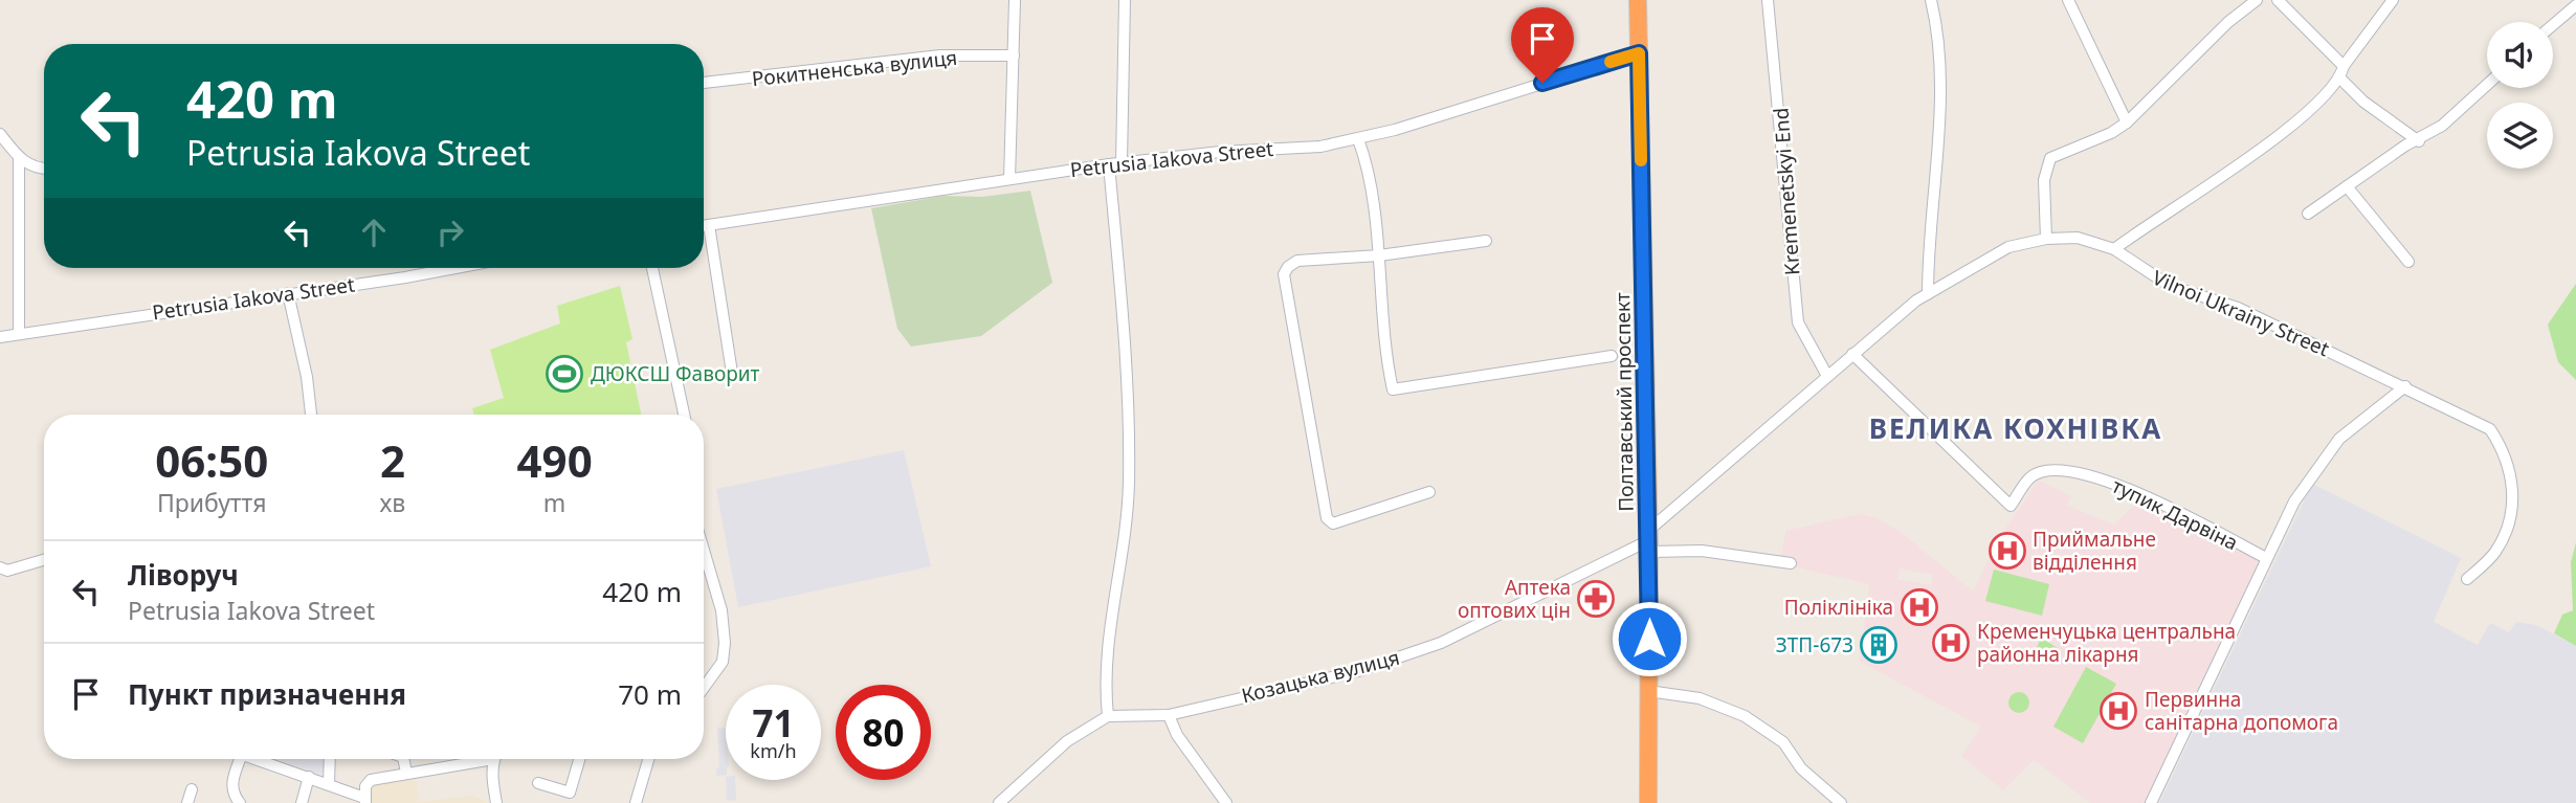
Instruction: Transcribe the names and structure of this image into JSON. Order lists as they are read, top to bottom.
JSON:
{
  "streets": {
    "highway": ["Полтавський проспект"],
    "street": [
      "Рокитненська вулиця",
      "Petrusia Iakova Street",
      "Kremenetskyi End",
      "Vilnoi Ukrainy Street",
      "тупик Дарвіна",
      "Козацька вулиця"
    ]
  },
  "crossings": [
    ["Petrusia Iakova Street", "Полтавський проспект"],
    ["Kremenetskyi End", "Vilnoi Ukrainy Street"],
    ["Vilnoi Ukrainy Street", "Полтавський проспект"],
    ["Vilnoi Ukrainy Street", "тупик Дарвіна"],
    ["Vilnoi Ukrainy Street", "Козацька вулиця"],
    ["Полтавський проспект", "Козацька вулиця"]
  ],
  "districts": ["ВЕЛИКА КОХНІВКА"],
  "places": {
    "sports": ["ДЮКСШ Фаворит"],
    "hospital": [
      "Приймальне відділення",
      "Поліклініка",
      "Кременчуцька центральна районна лікарня",
      "Первинна санітарна допомога"
    ],
    "pharmacy": ["Аптека оптових цін"],
    "building": ["ЗТП-673"]
  },
  "page": {
    "turn": ["420 m", "Petrusia Iakova Street"],
    "eta": [
      "06:50",
      "Прибуття",
      "2",
      "хв",
      "490",
      "m"
    ],
    "list": [
      {
        "name": "Ліворуч",
        "note": "Petrusia Iakova Street",
        "value": "420 m"
      },
      {
        "name": "Пункт призначення",
        "value": "70 m"
      }
    ],
    "speed": "71 km/h",
    "limit": "80"
  }
}
